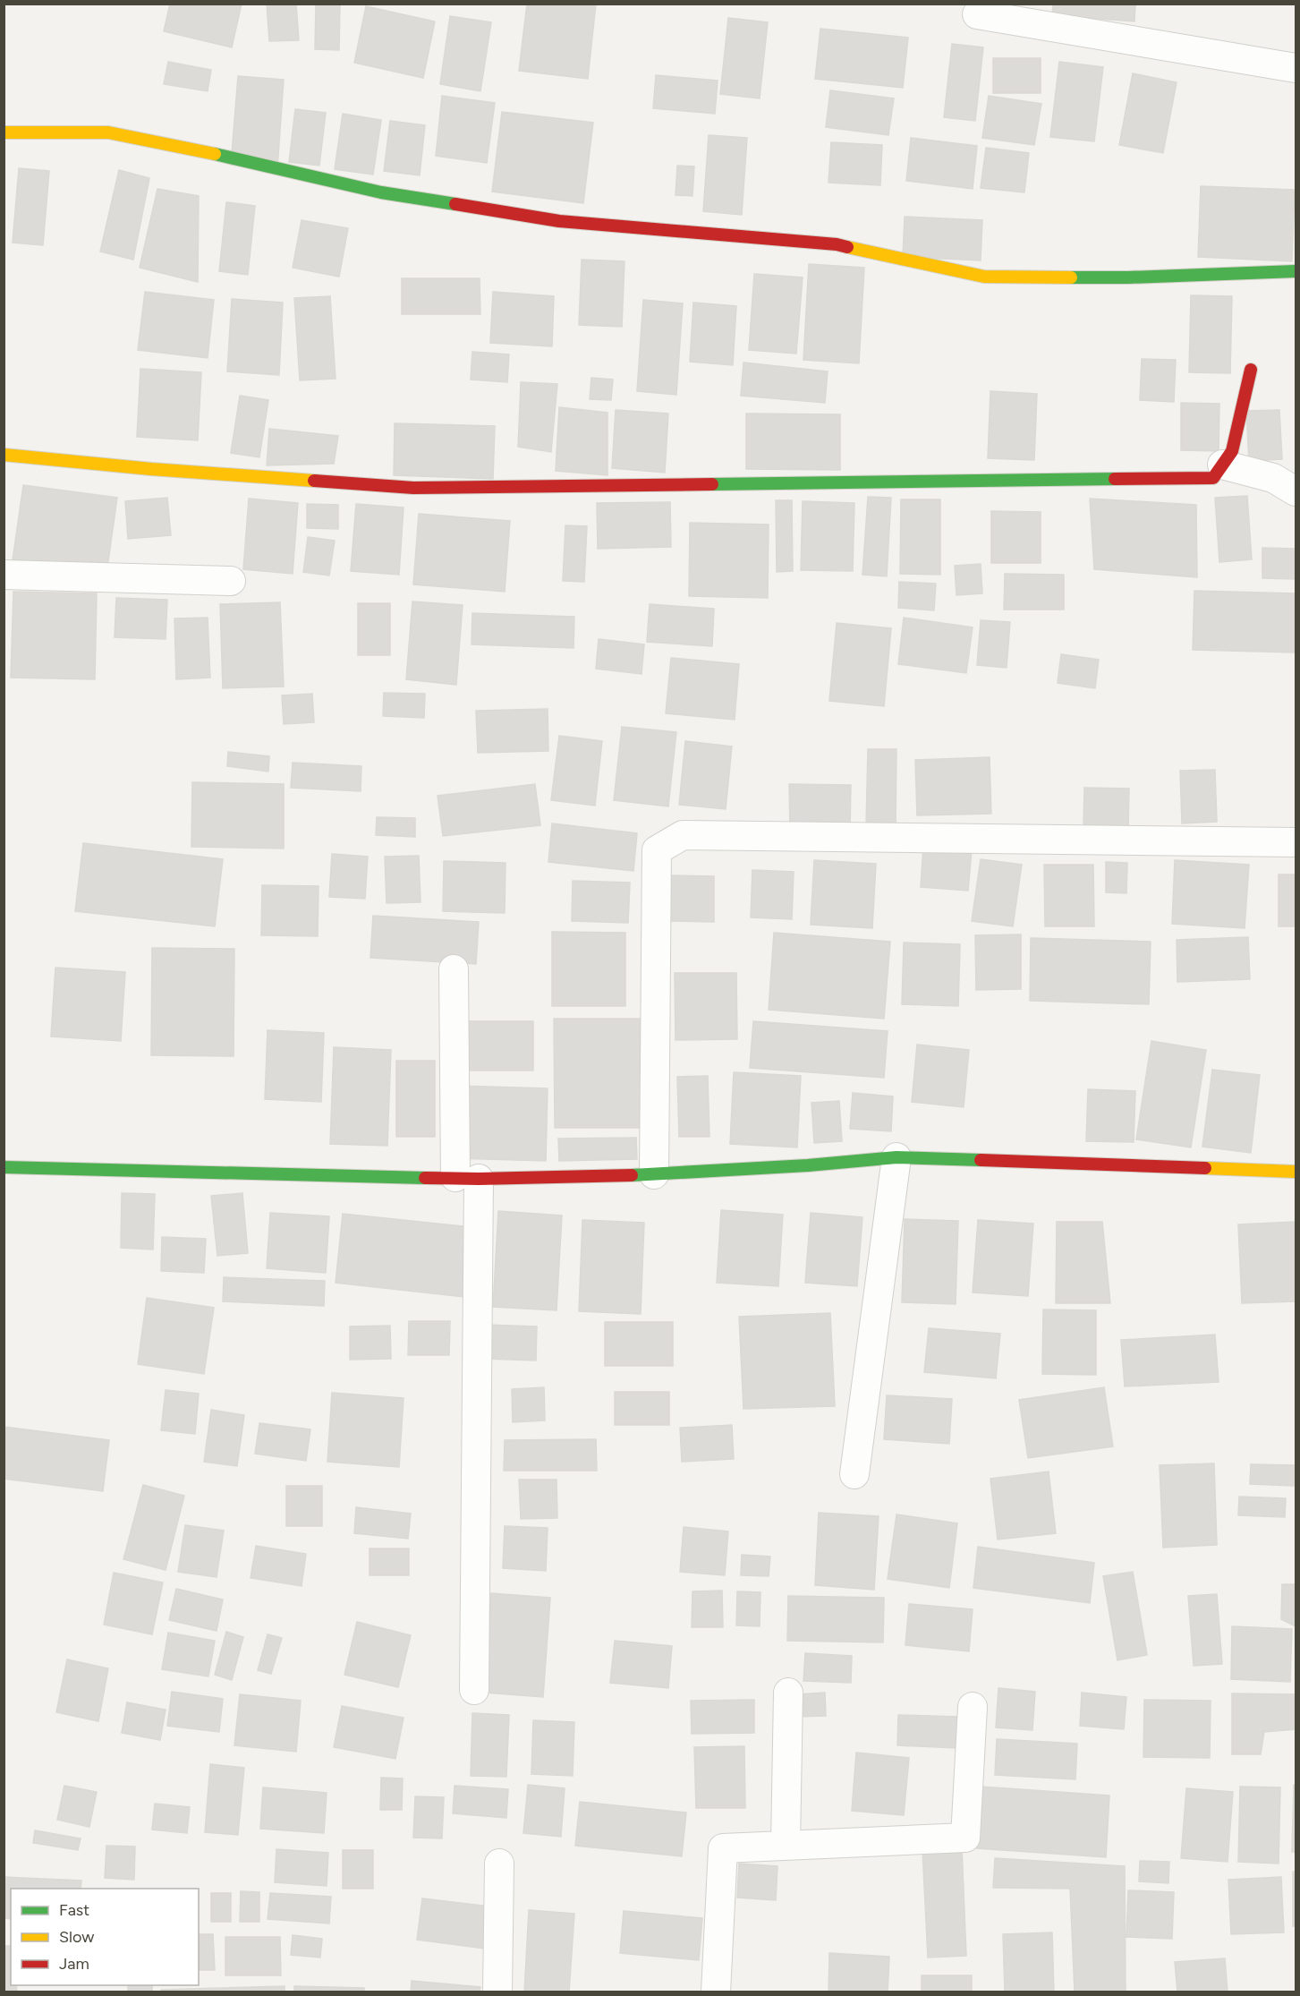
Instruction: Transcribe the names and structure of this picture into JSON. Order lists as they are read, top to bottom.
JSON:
{
  "legend": ["Fast", "Slow", "Jam"]
}
